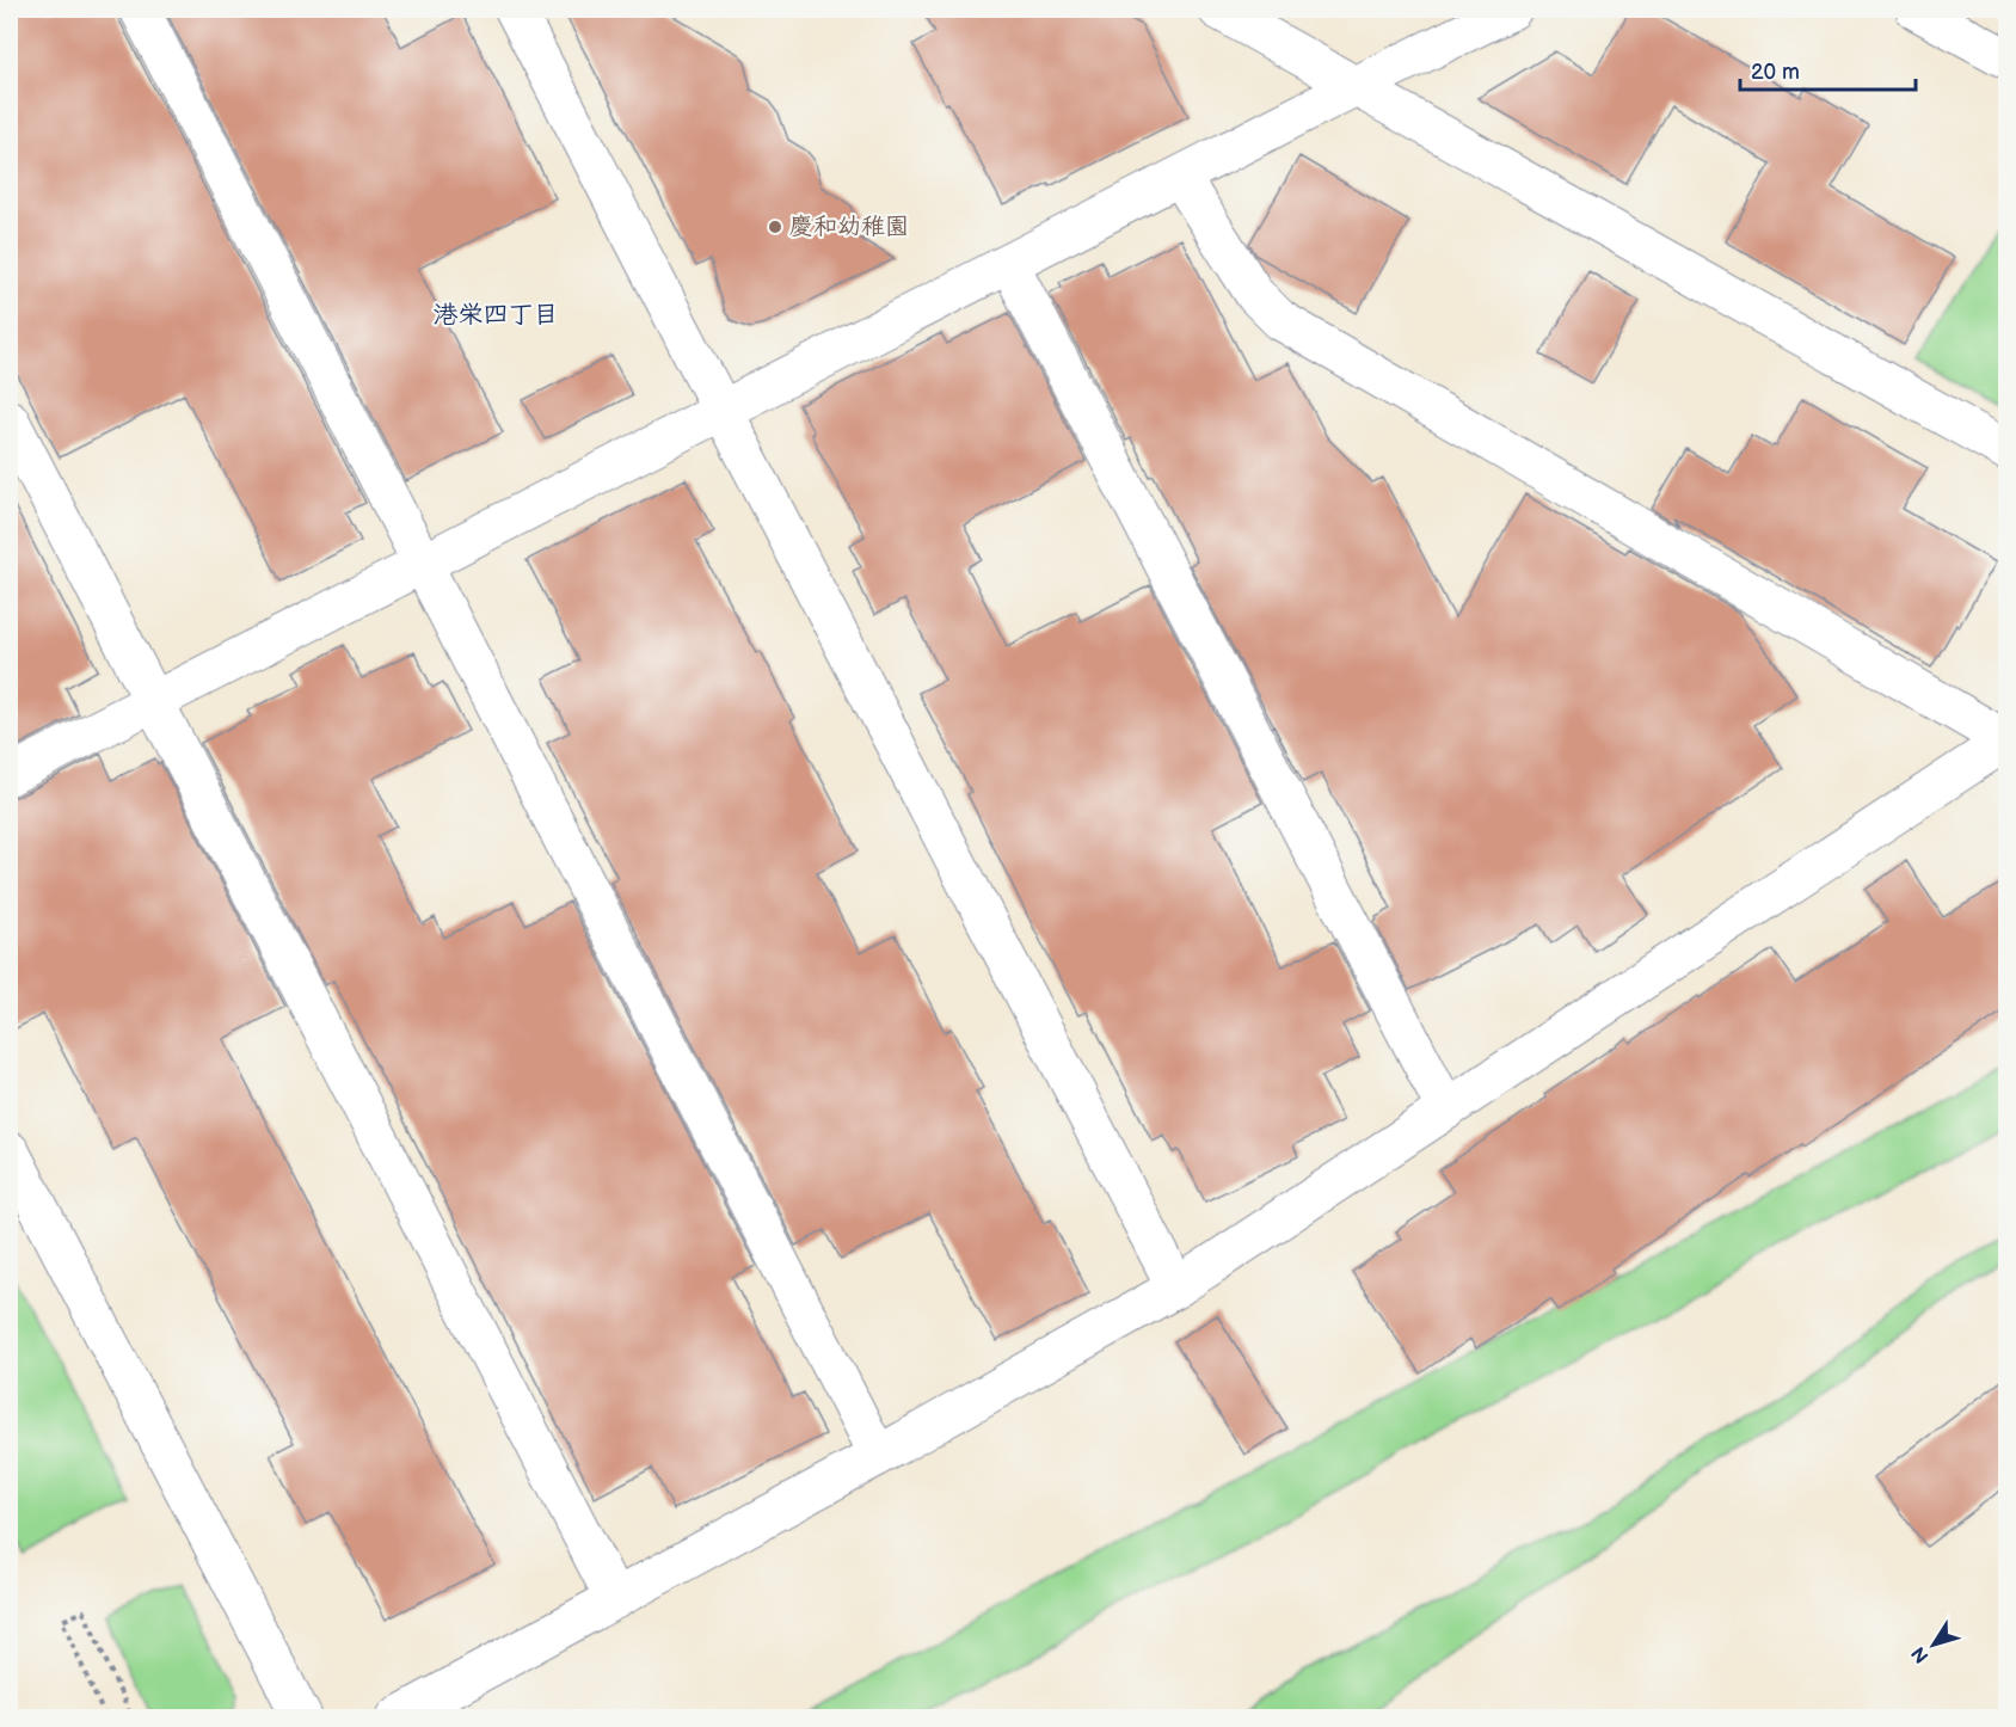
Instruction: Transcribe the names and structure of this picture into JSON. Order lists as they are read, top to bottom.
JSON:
{
  "districts": ["港栄四丁目"],
  "places": ["慶和幼稚園"],
  "scale_bar": "20 m",
  "north": "bottom left"
}
